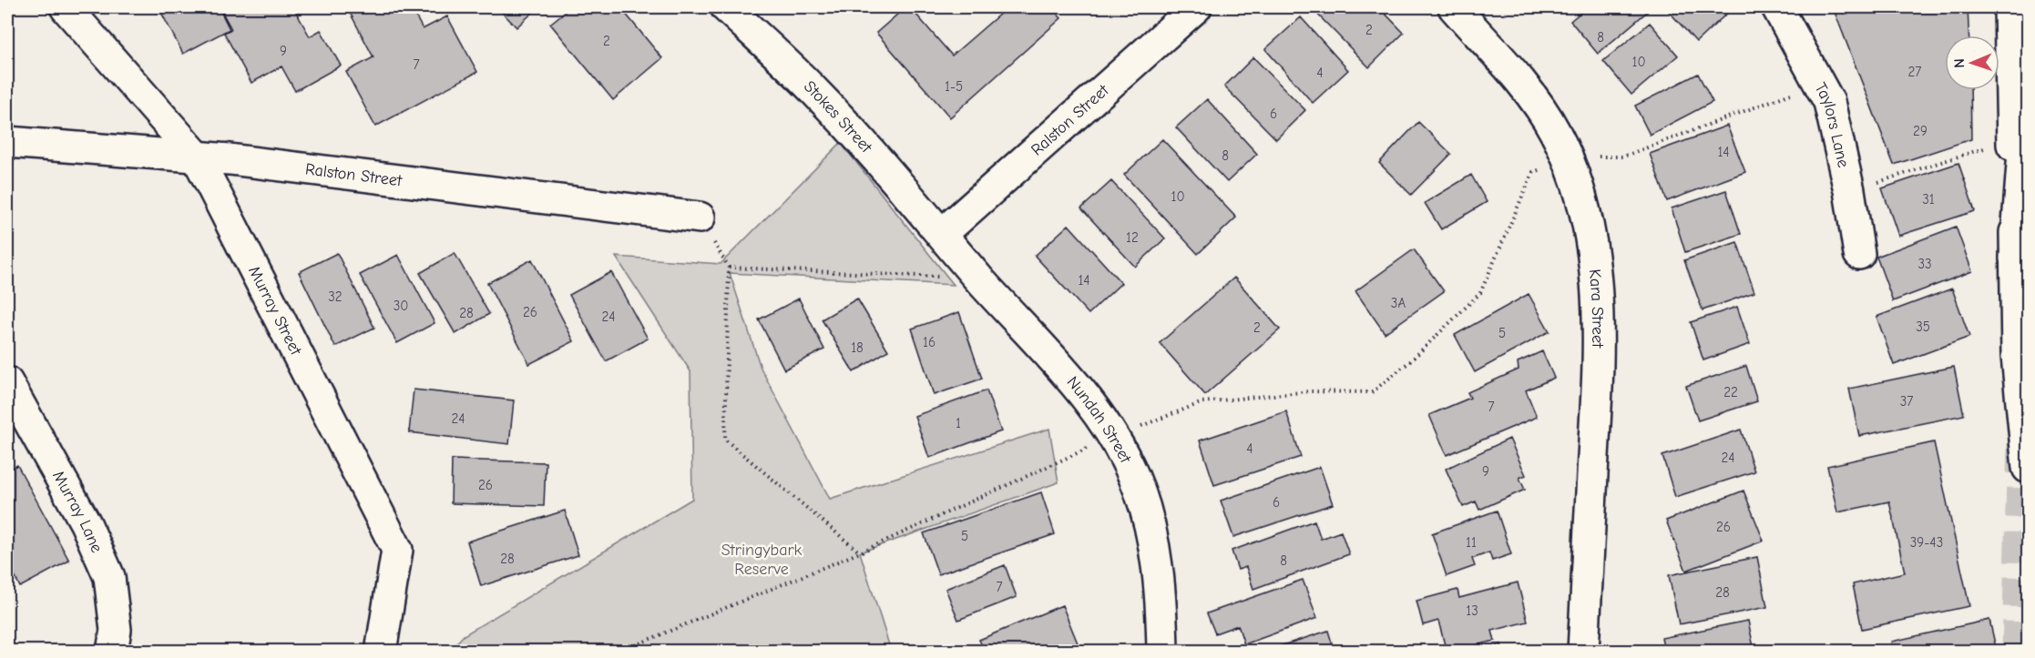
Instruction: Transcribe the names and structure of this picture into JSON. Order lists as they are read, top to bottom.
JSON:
{
  "streets": {
    "main road": [
      "Stokes Street",
      "Ralston Street",
      "Taylors Lane",
      "Kara Street",
      "Murray Street",
      "Nundah Street",
      "Murray Lane"
    ]
  },
  "crossings": [
    ["Stokes Street", "Ralston Street"],
    ["Stokes Street", "Nundah Street"],
    ["Ralston Street", "Murray Street"],
    ["Ralston Street", "Nundah Street"]
  ],
  "parks": ["Stringybark Reserve"],
  "house_numbers": [
    "2",
    "8",
    "2",
    "9",
    "10",
    "7",
    "27",
    "4",
    "1-5",
    "6",
    "29",
    "14",
    "8",
    "10",
    "31",
    "12",
    "33",
    "14",
    "32",
    "3A",
    "30",
    "26",
    "28",
    "24",
    "35",
    "2",
    "5",
    "16",
    "18",
    "22",
    "37",
    "7",
    "24",
    "1",
    "4",
    "24",
    "9",
    "26",
    "6",
    "26",
    "5",
    "11",
    "39-43",
    "28",
    "8",
    "7",
    "28",
    "13"
  ],
  "north": "left"
}
